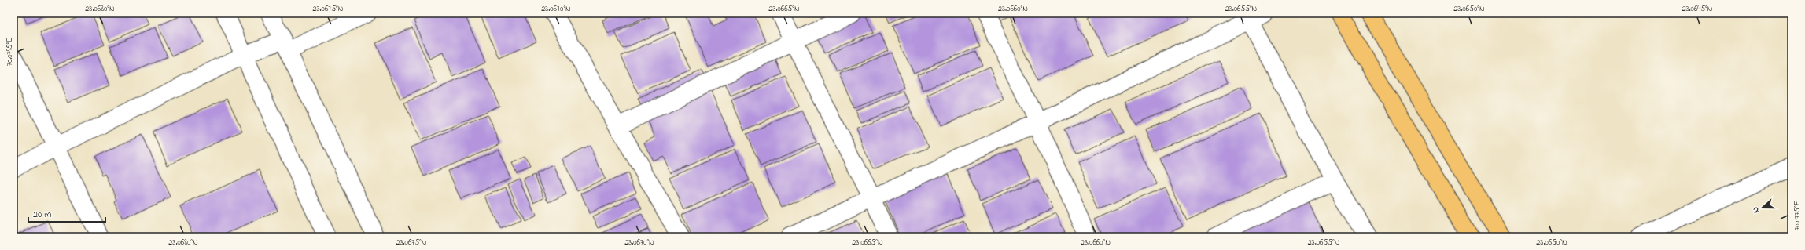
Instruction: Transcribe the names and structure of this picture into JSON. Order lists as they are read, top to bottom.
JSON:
{
  "scale_bar": "20 m",
  "north": "left",
  "coordinates": [
    "23.0680°N",
    "23.0675°N",
    "23.0670°N",
    "23.0665°N",
    "23.0660°N",
    "23.0655°N",
    "23.0650°N",
    "23.0645°N",
    "70.0795°E",
    "70.0775°E"
  ]
}
